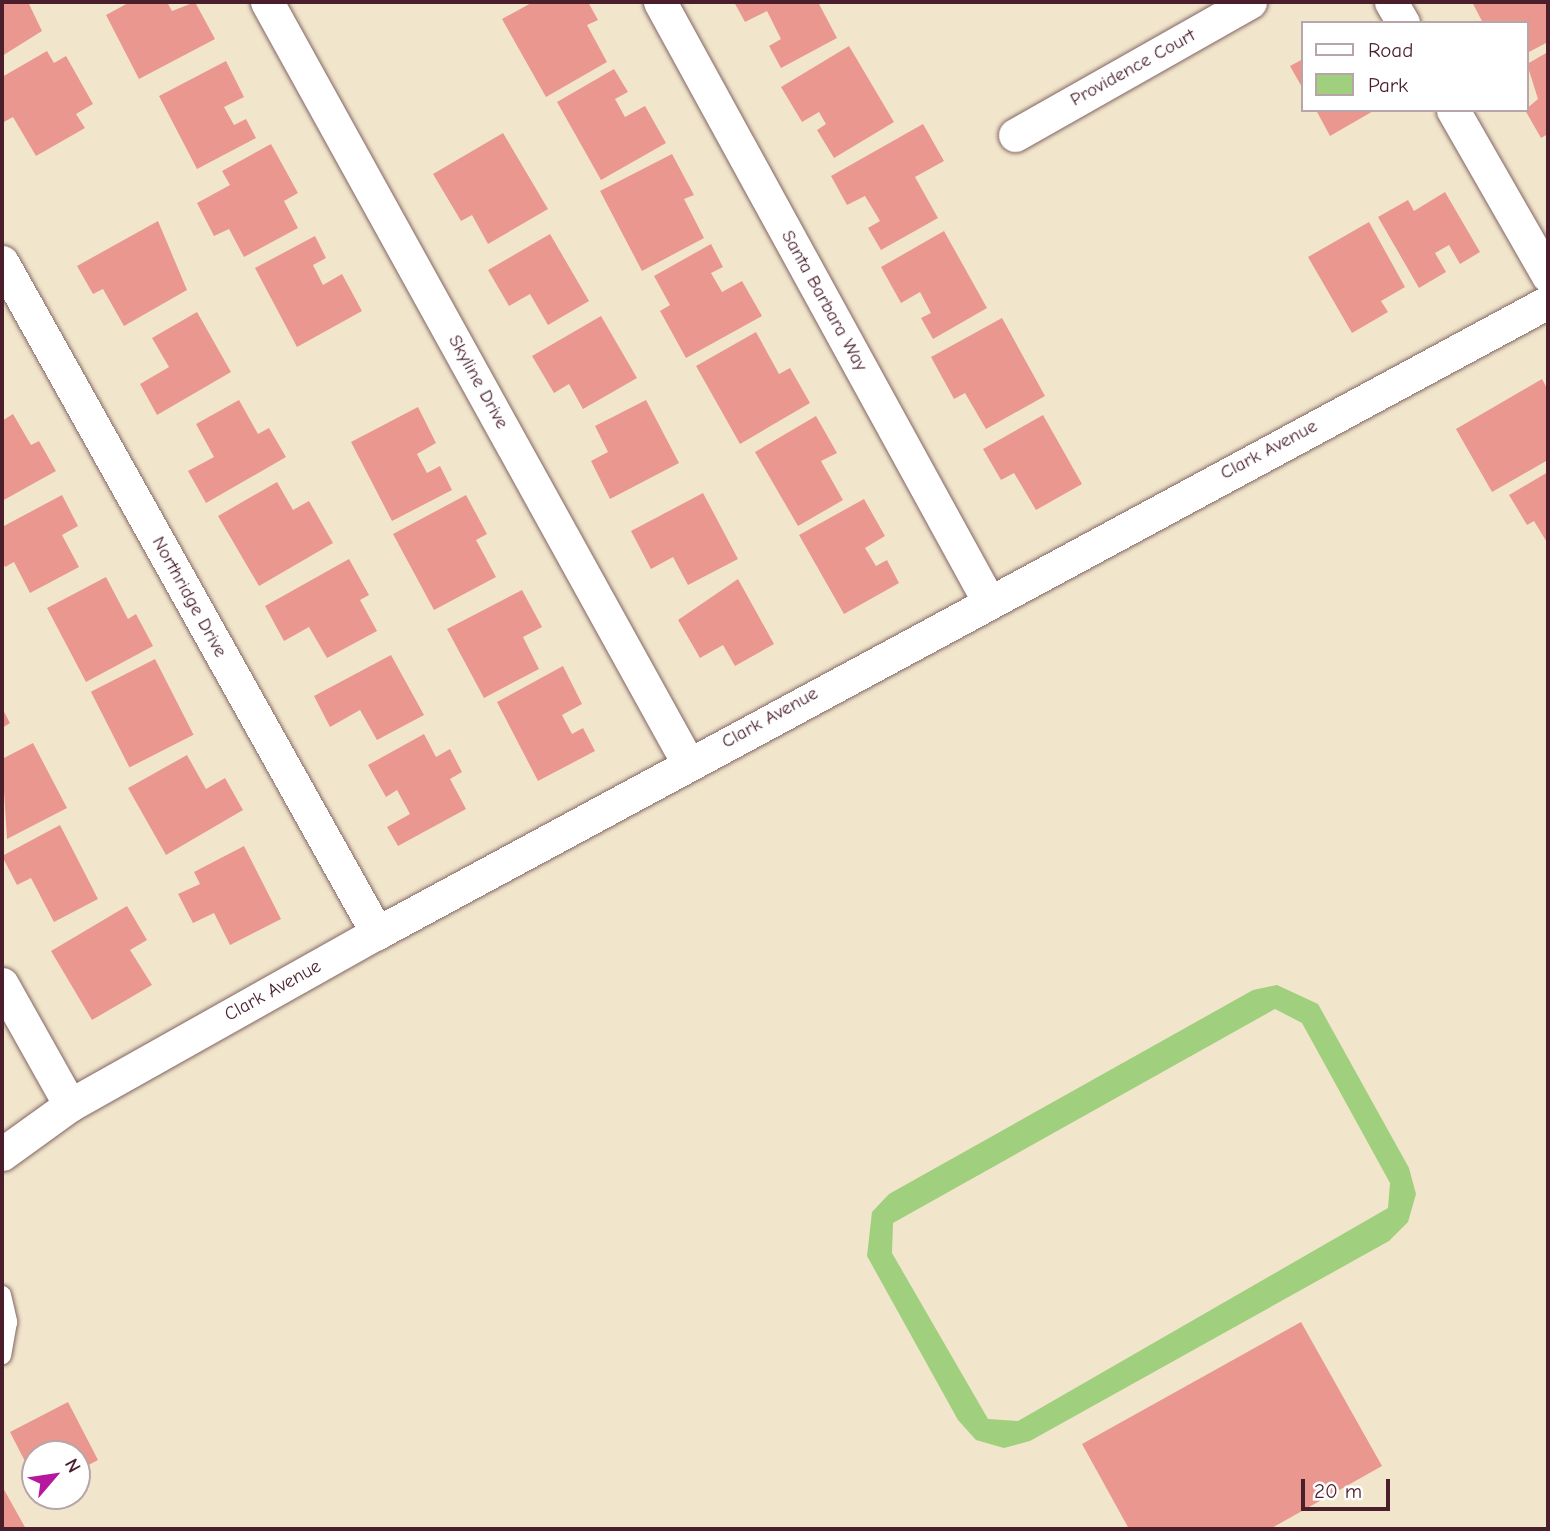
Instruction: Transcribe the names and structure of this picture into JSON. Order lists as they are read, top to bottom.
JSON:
{
  "streets": {
    "street": [
      "Providence Court",
      "Santa Barbara Way",
      "Skyline Drive",
      "Clark Avenue",
      "Northridge Drive"
    ]
  },
  "crossings": [
    ["Santa Barbara Way", "Clark Avenue"],
    ["Skyline Drive", "Clark Avenue"],
    ["Clark Avenue", "Northridge Drive"]
  ],
  "legend": ["Road", "Park"],
  "scale_bar": "20 m",
  "north": "top right"
}
